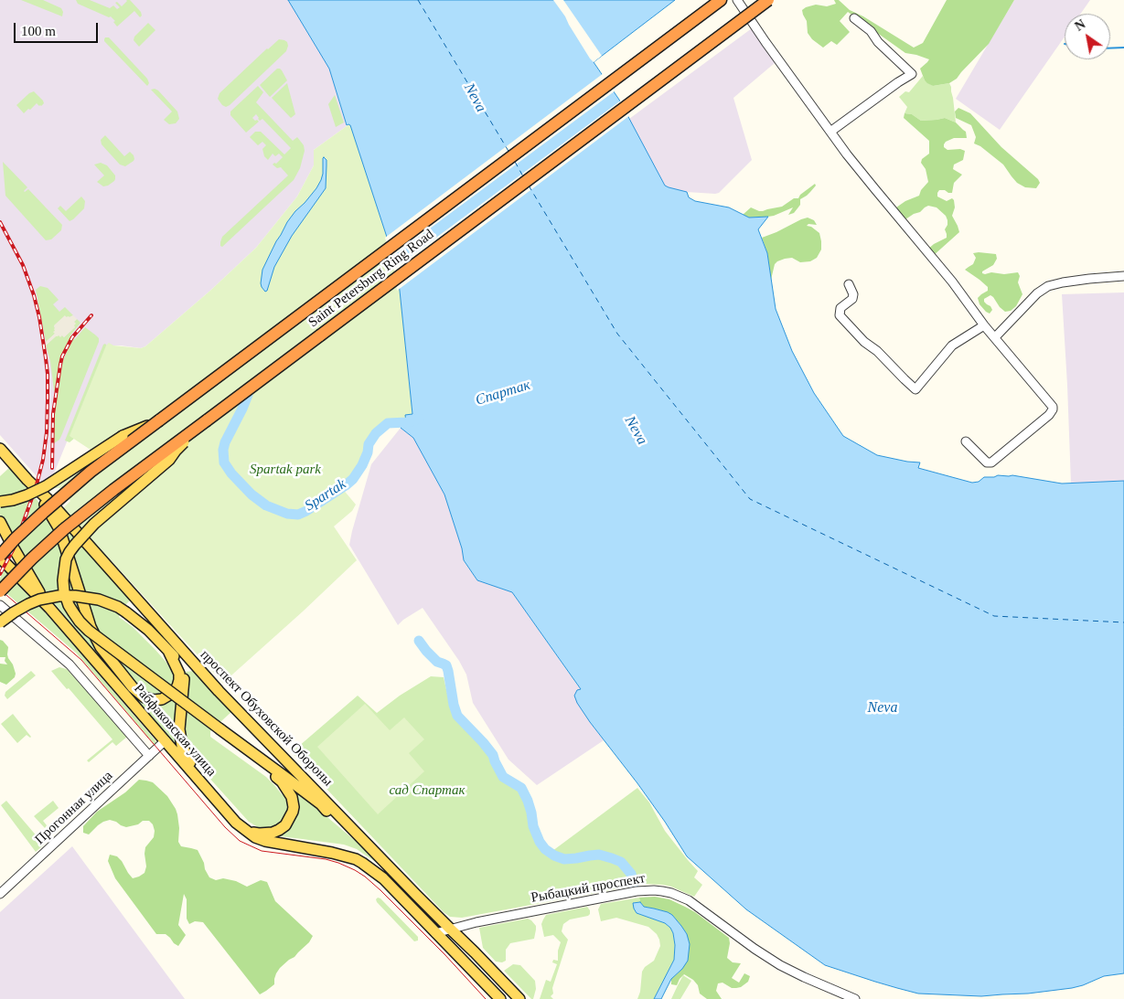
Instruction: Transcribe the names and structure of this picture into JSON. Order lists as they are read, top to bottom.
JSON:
{
  "streets": {
    "highway": ["Saint Petersburg Ring Road"],
    "main road": ["проспект Обуховской Обороны", "Рабфаковская улица"],
    "street": ["Прогонная улица", "Рыбацкий проспект"]
  },
  "crossings": [
    ["Saint Petersburg Ring Road", "Рабфаковская улица"],
    ["проспект Обуховской Обороны", "Рыбацкий проспект"],
    ["Рабфаковская улица", "Прогонная улица"],
    ["Рабфаковская улица", "Рыбацкий проспект"]
  ],
  "water": ["Neva", "Спартак", "Spartak"],
  "parks": ["Spartak park", "сад Спартак"],
  "scale_bar": "100 m",
  "north": "top left"
}
